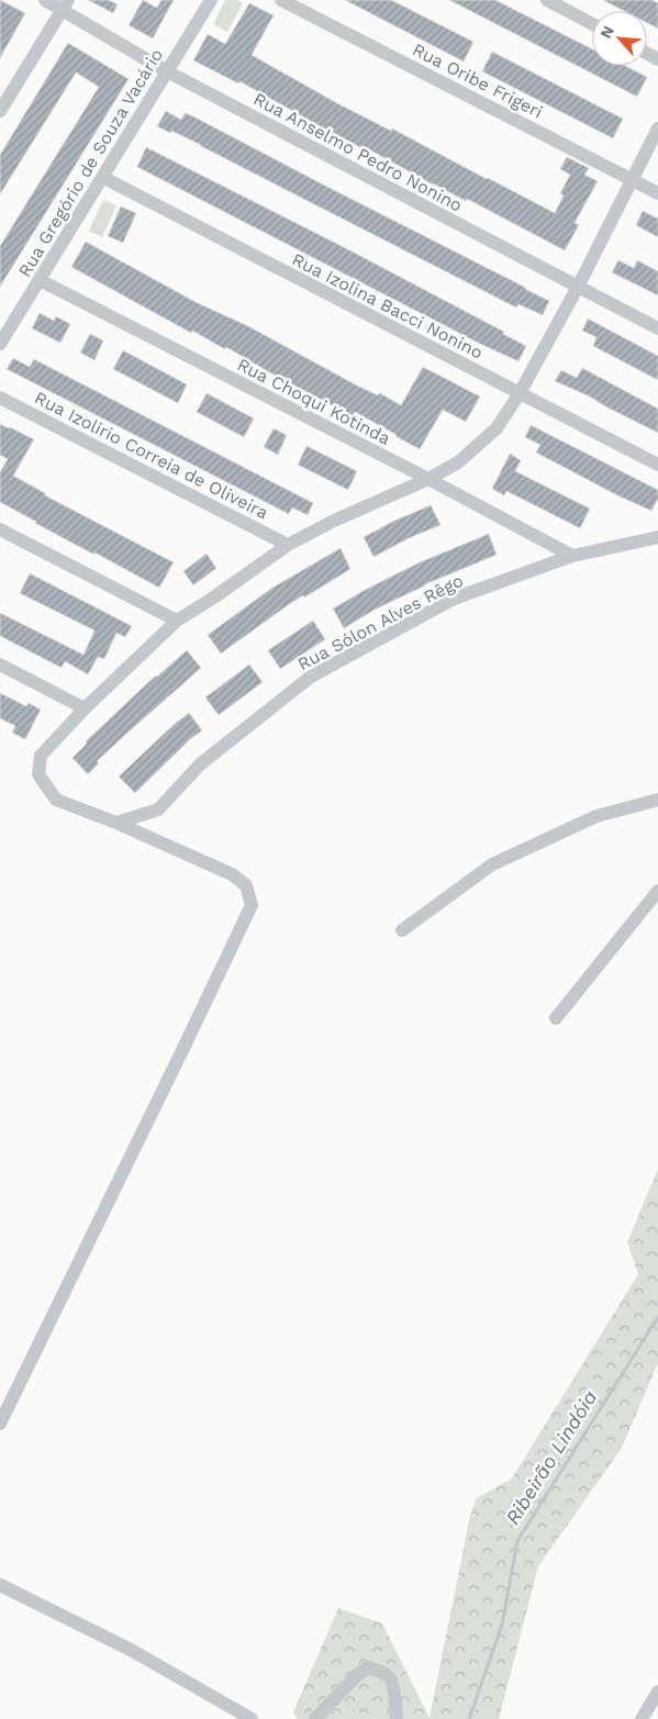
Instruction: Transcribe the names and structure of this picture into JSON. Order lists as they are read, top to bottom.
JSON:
{
  "streets": {
    "street": [
      "Rua Oribe Frigeri",
      "Rua Anselmo Pedro Nonino",
      "Rua Gregório de Souza Vacário",
      "Rua Izolina Bacci Nonino",
      "Rua Choqui Kotinda",
      "Rua Izolirio Correia de Oliveira",
      "Rua Sólon Alves Rêgo"
    ]
  },
  "crossings": [
    ["Rua Anselmo Pedro Nonino", "Rua Gregório de Souza Vacário"],
    ["Rua Gregório de Souza Vacário", "Rua Izolina Bacci Nonino"],
    ["Rua Gregório de Souza Vacário", "Rua Choqui Kotinda"],
    ["Rua Choqui Kotinda", "Rua Sólon Alves Rêgo"]
  ],
  "water": ["Ribeirão Lindóia"],
  "north": "top left"
}
